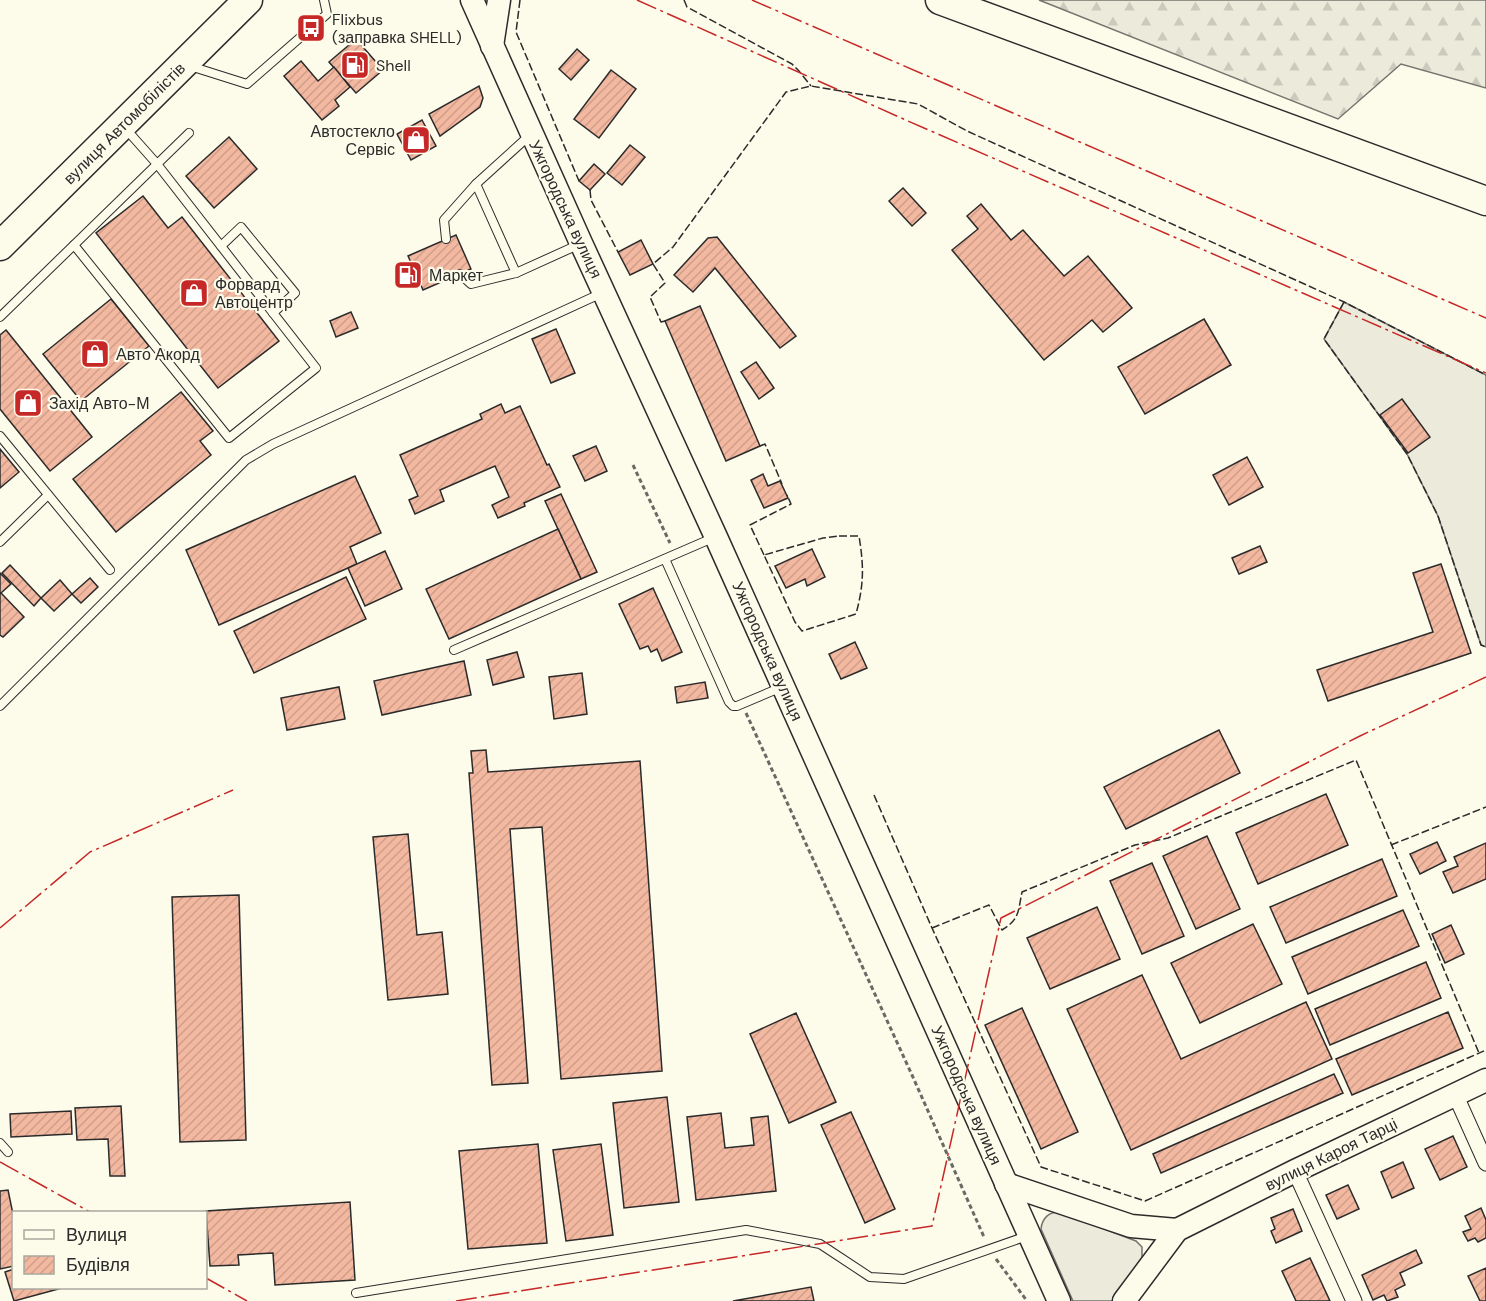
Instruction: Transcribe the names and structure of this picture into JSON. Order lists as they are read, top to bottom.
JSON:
{
  "streets": {
    "highway": ["вулиця Автомобілістів"],
    "main road": ["Ужгородська вулиця", "вулиця Кароя Тарці"]
  },
  "places": {
    "bus stop": ["Flixbus (заправка SHELL)"],
    "fuel station": ["Shell", "Маркет"],
    "shop": [
      "Автостекло Сервіс",
      "Форвард Автоцентр",
      "Авто Акорд",
      "Захід Авто-М"
    ]
  },
  "legend": ["Вулиця", "Будівля"]
}
